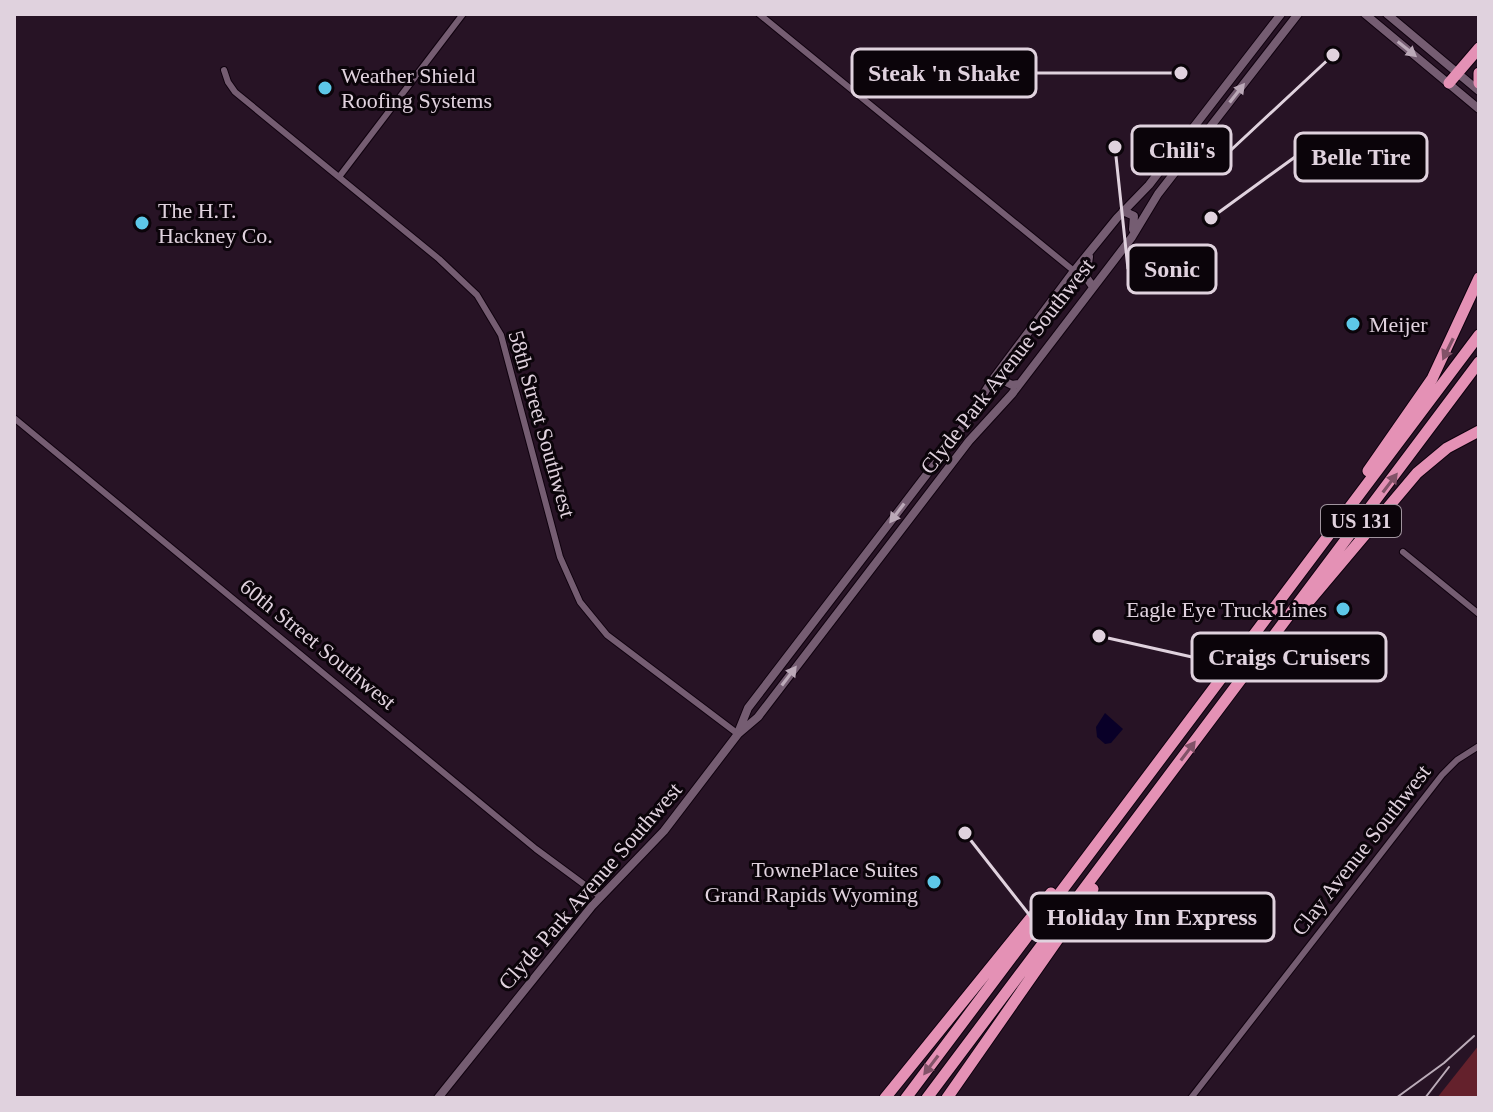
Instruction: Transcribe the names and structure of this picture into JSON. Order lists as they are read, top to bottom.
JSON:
{
  "streets": {
    "highway": ["US 131"],
    "main road": ["Clyde Park Avenue Southwest"],
    "street": ["58th Street Southwest", "60th Street Southwest", "Clay Avenue Southwest"]
  },
  "crossings": [
    ["Clyde Park Avenue Southwest", "58th Street Southwest"],
    ["Clyde Park Avenue Southwest", "60th Street Southwest"]
  ],
  "places": [
    "Chili's",
    "Steak 'n Shake",
    "Weather Shield Roofing Systems",
    "Sonic",
    "Belle Tire",
    "The H.T. Hackney Co.",
    "Meijer",
    "Eagle Eye Truck Lines",
    "Craigs Cruisers",
    "Holiday Inn Express",
    "TownePlace Suites Grand Rapids Wyoming"
  ]
}
